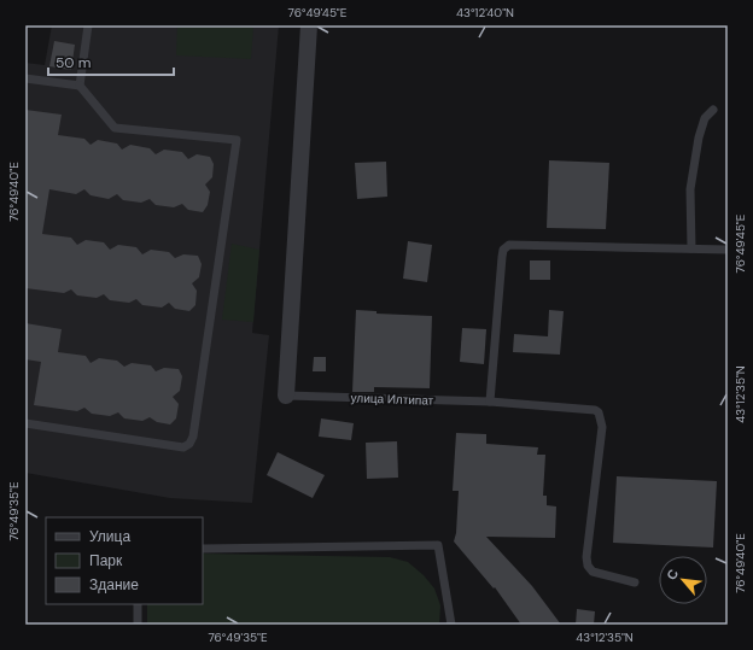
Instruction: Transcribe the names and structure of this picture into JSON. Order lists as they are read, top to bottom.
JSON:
{
  "streets": {
    "street": ["улица Илтипат"]
  },
  "legend": ["Улица", "Парк", "Здание"],
  "scale_bar": "50 m",
  "north": "top left",
  "coordinates": [
    "76°49'45\"E",
    "43°12'40\"N",
    "76°49'40\"E",
    "43°12'35\"N",
    "76°49'35\"E"
  ]
}
